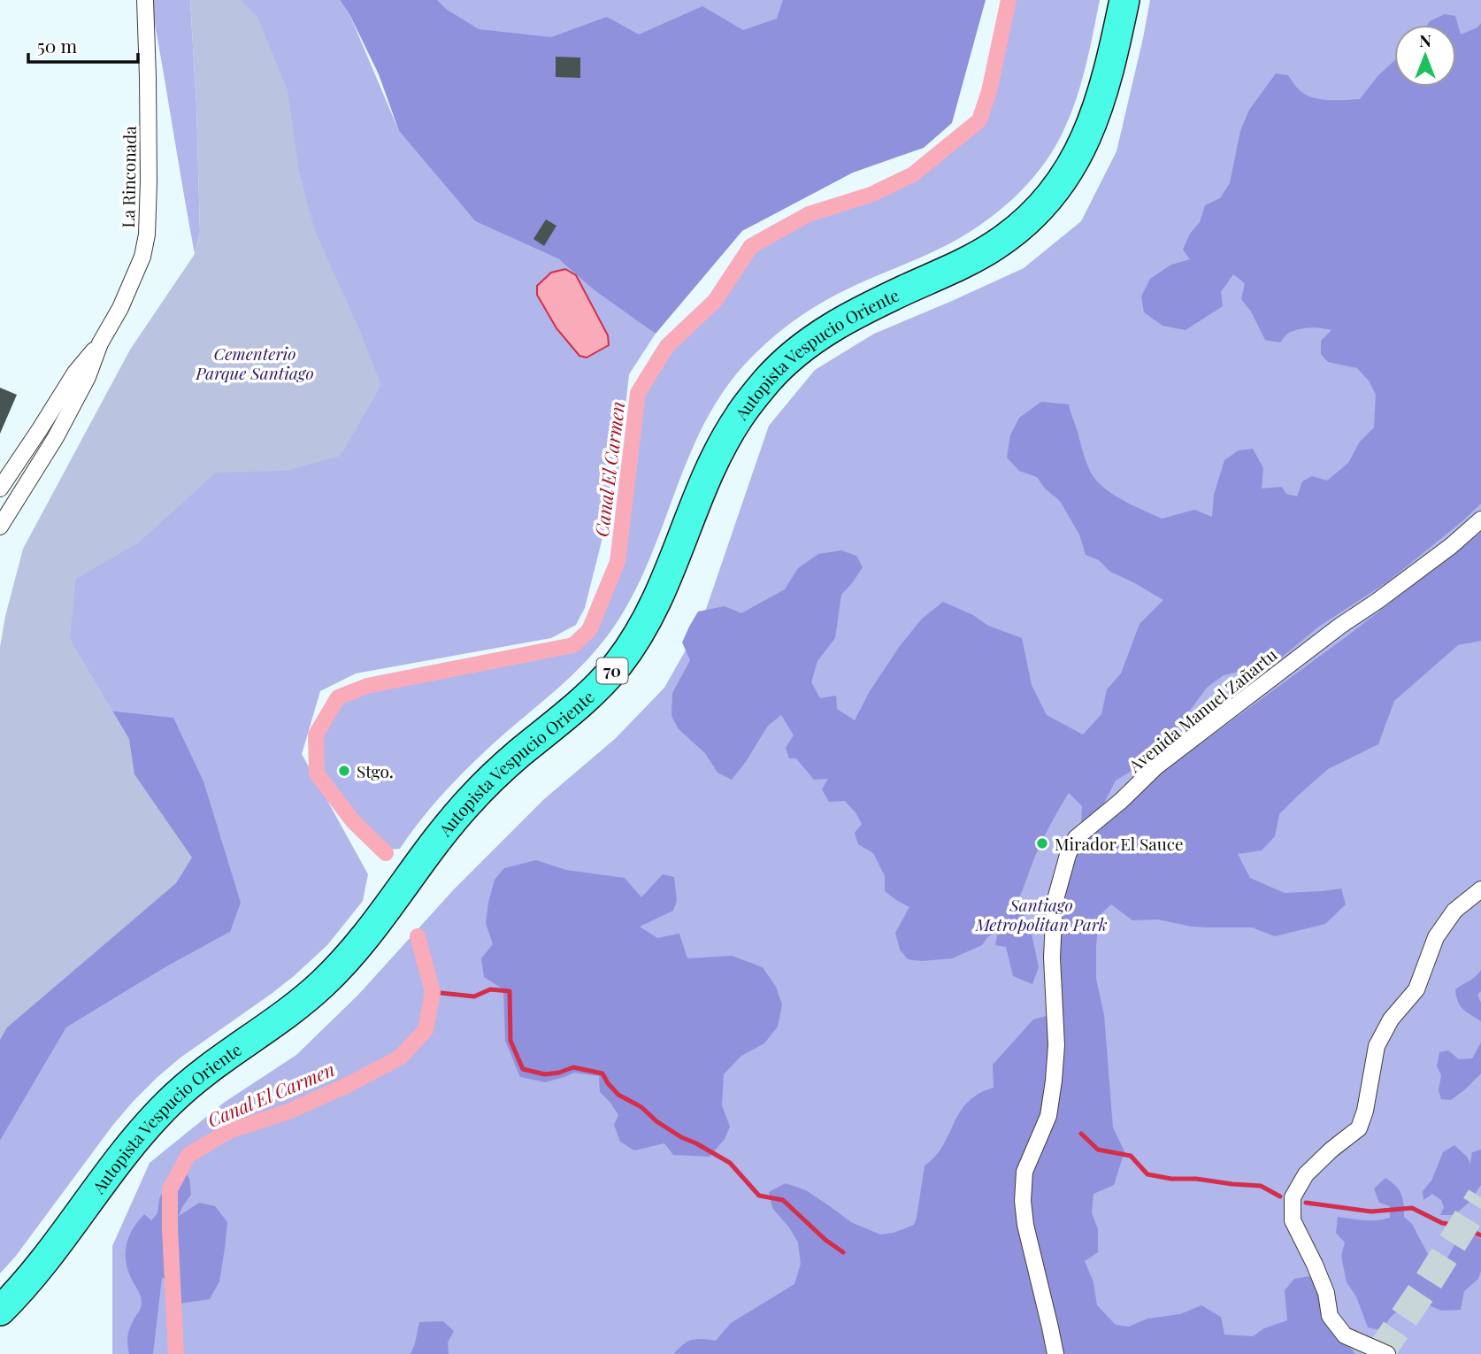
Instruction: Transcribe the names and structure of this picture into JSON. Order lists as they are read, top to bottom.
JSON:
{
  "streets": {
    "highway": ["Autopista Vespucio Oriente", "70"],
    "street": ["La Rinconada", "Avenida Manuel Zañartu"]
  },
  "water": ["Canal El Carmen"],
  "parks": ["Cementerio Parque Santiago", "Santiago Metropolitan Park"],
  "places": ["Stgo.", "Mirador El Sauce"],
  "scale_bar": "50 m",
  "north": "top"
}
